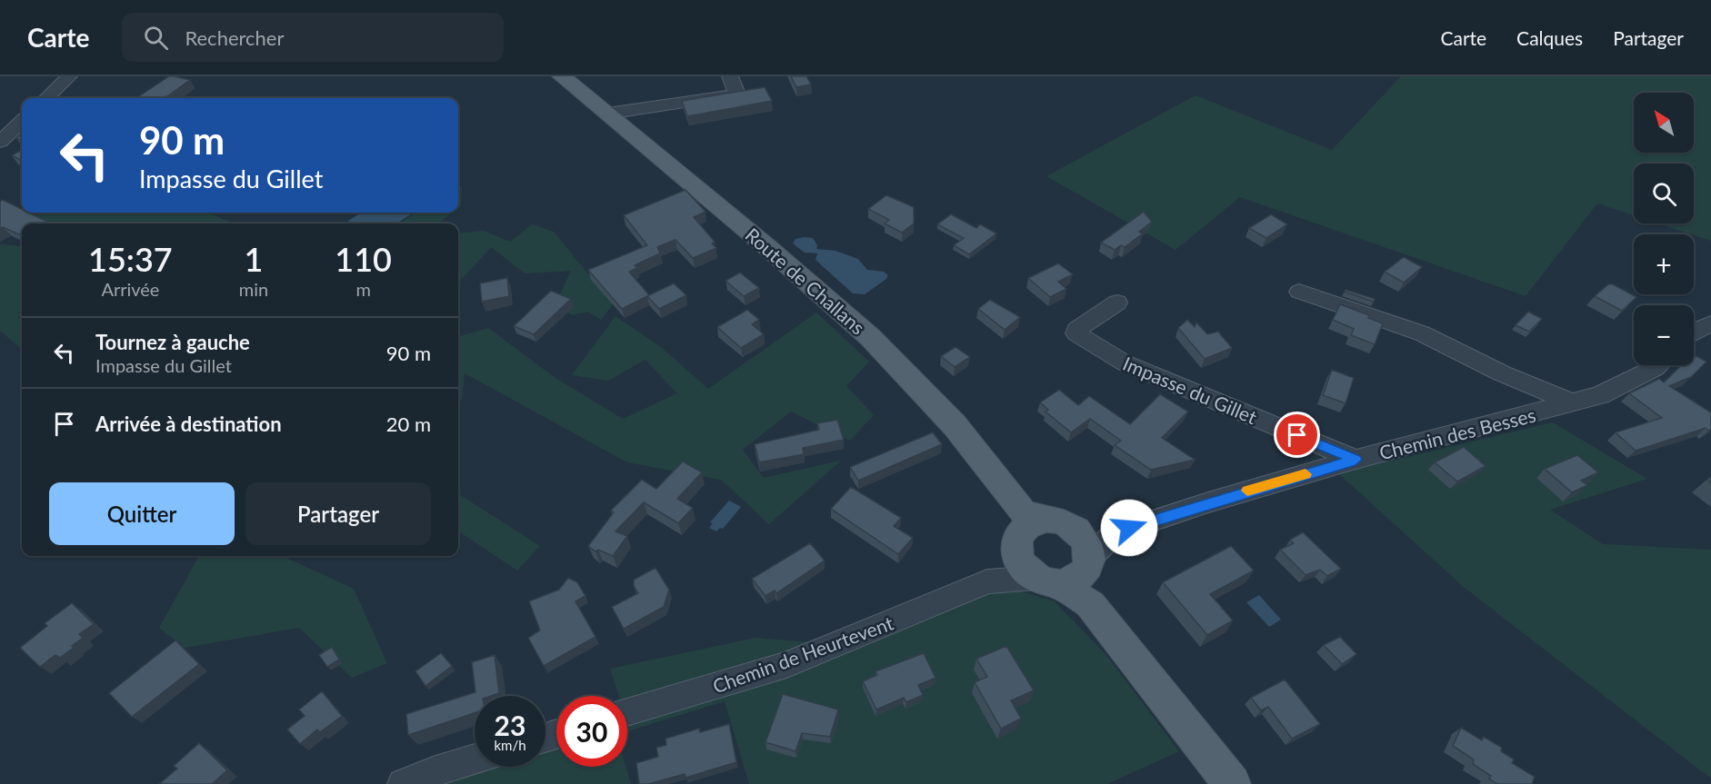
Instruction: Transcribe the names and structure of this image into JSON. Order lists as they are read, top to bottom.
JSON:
{
  "streets": {
    "main road": ["Route de Challans"],
    "street": ["Impasse du Gillet", "Chemin des Besses", "Chemin de Heurtevent"]
  },
  "crossings": [
    ["Route de Challans", "Chemin des Besses"],
    ["Route de Challans", "Chemin de Heurtevent"],
    ["Impasse du Gillet", "Chemin des Besses"],
    ["Chemin des Besses", "Chemin de Heurtevent"]
  ],
  "north": "top left",
  "page": {
    "header": "Carte",
    "search": "Rechercher",
    "nav": ["Carte", "Calques", "Partager"],
    "map_buttons": ["+", "−"],
    "turn": ["90 m", "Impasse du Gillet"],
    "eta": [
      "15:37",
      "Arrivée",
      "1",
      "min",
      "110",
      "m"
    ],
    "list": [
      {
        "name": "Tournez à gauche",
        "note": "Impasse du Gillet",
        "value": "90 m"
      },
      {
        "name": "Arrivée à destination",
        "value": "20 m"
      }
    ],
    "buttons": ["Quitter", "Partager"],
    "speed": "23 km/h",
    "limit": "30"
  }
}
